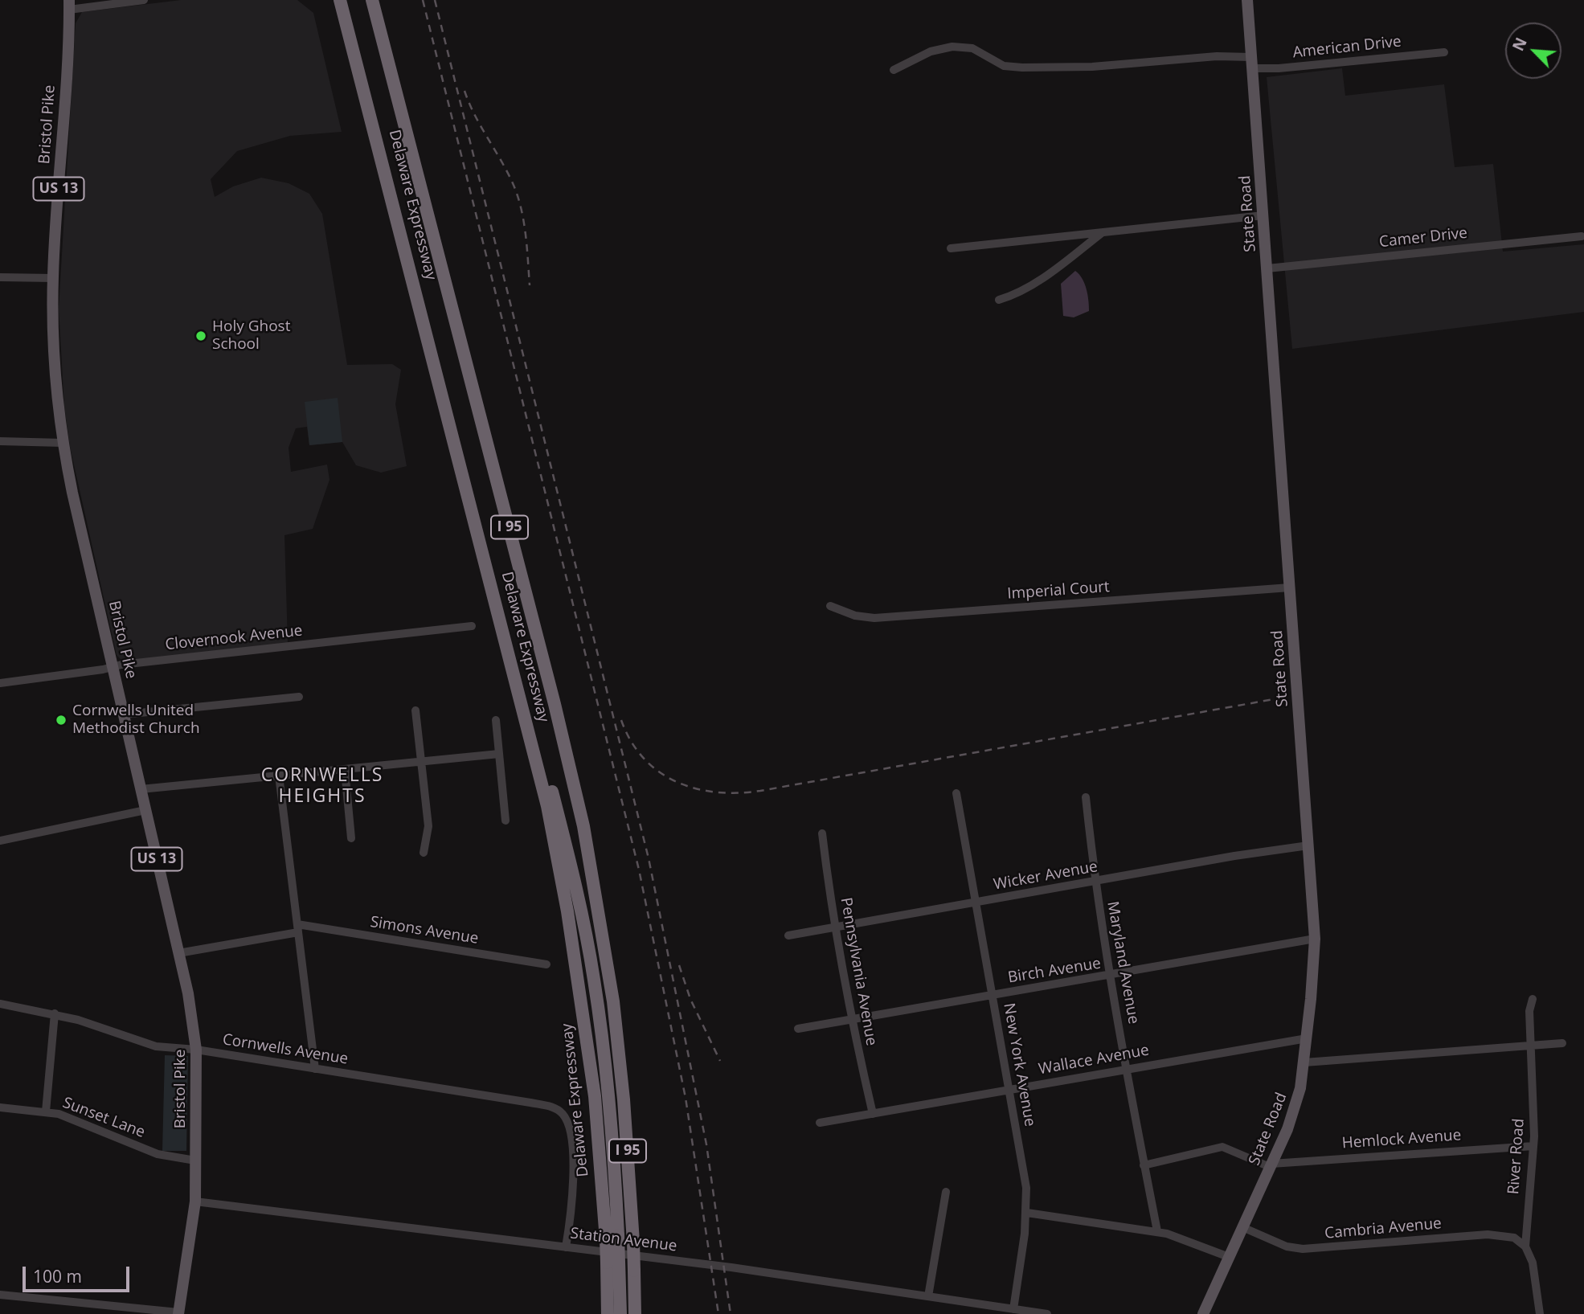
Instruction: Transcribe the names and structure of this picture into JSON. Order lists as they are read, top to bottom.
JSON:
{
  "streets": {
    "highway": ["Delaware Expressway", "I 95"],
    "main road": ["Bristol Pike", "US 13", "State Road"],
    "street": [
      "American Drive",
      "Camer Drive",
      "Imperial Court",
      "Clovernook Avenue",
      "Wicker Avenue",
      "Simons Avenue",
      "Maryland Avenue",
      "Birch Avenue",
      "Pennsylvania Avenue",
      "Cornwells Avenue",
      "Wallace Avenue",
      "New York Avenue",
      "Sunset Lane",
      "Hemlock Avenue",
      "River Road",
      "Cambria Avenue",
      "Station Avenue"
    ]
  },
  "crossings": [
    ["American Drive", "State Road"],
    ["Bristol Pike", "Clovernook Avenue"],
    ["Bristol Pike", "Simons Avenue"],
    ["Bristol Pike", "Cornwells Avenue"],
    ["Bristol Pike", "Sunset Lane"],
    ["Bristol Pike", "Station Avenue"],
    ["State Road", "Camer Drive"],
    ["State Road", "Imperial Court"],
    ["State Road", "Wicker Avenue"],
    ["State Road", "Birch Avenue"],
    ["State Road", "Wallace Avenue"],
    ["State Road", "Hemlock Avenue"],
    ["State Road", "Cambria Avenue"],
    ["Wicker Avenue", "Maryland Avenue"],
    ["Wicker Avenue", "Pennsylvania Avenue"],
    ["Wicker Avenue", "New York Avenue"],
    ["Maryland Avenue", "Birch Avenue"],
    ["Maryland Avenue", "Wallace Avenue"],
    ["Maryland Avenue", "Hemlock Avenue"],
    ["Birch Avenue", "Pennsylvania Avenue"],
    ["Birch Avenue", "New York Avenue"],
    ["Pennsylvania Avenue", "Wallace Avenue"],
    ["Cornwells Avenue", "Station Avenue"],
    ["Wallace Avenue", "New York Avenue"],
    ["New York Avenue", "Station Avenue"],
    ["Hemlock Avenue", "River Road"],
    ["River Road", "Cambria Avenue"]
  ],
  "districts": ["CORNWELLS HEIGHTS"],
  "places": ["Holy Ghost School", "Cornwells United Methodist Church"],
  "scale_bar": "100 m",
  "north": "top left"
}
